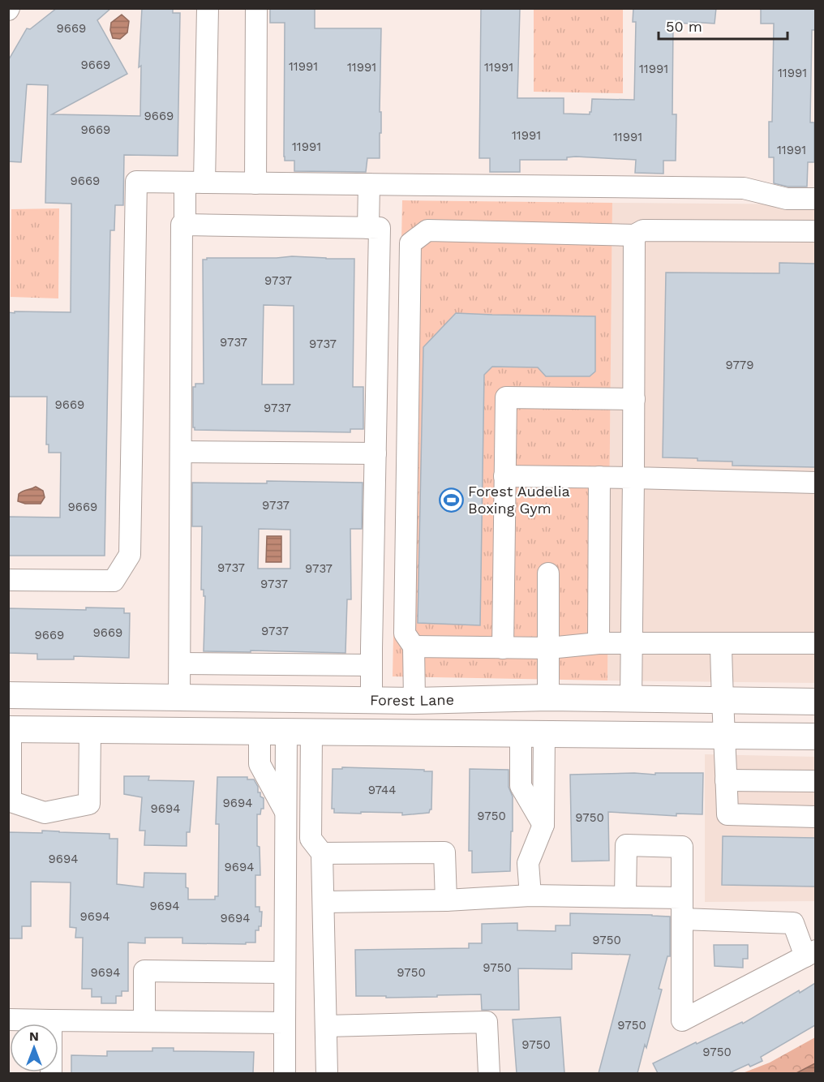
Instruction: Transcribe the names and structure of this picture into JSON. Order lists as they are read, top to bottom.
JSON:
{
  "streets": {
    "main road": ["Forest Lane"]
  },
  "places": {
    "sports": ["Forest Audelia Boxing Gym"]
  },
  "house_numbers": [
    "9669",
    "9669",
    "11991",
    "11991",
    "11991",
    "11991",
    "11991",
    "9669",
    "9669",
    "11991",
    "11991",
    "11991",
    "11991",
    "9669",
    "9737",
    "9737",
    "9737",
    "9779",
    "9669",
    "9737",
    "9737",
    "9669",
    "9737",
    "9737",
    "9737",
    "9737",
    "9669",
    "9669",
    "9744",
    "9694",
    "9694",
    "9750",
    "9750",
    "9694",
    "9694",
    "9694",
    "9694",
    "9694",
    "9750",
    "9750",
    "9694",
    "9750",
    "9750",
    "9750",
    "9750"
  ],
  "scale_bar": "50 m",
  "north": "top"
}
